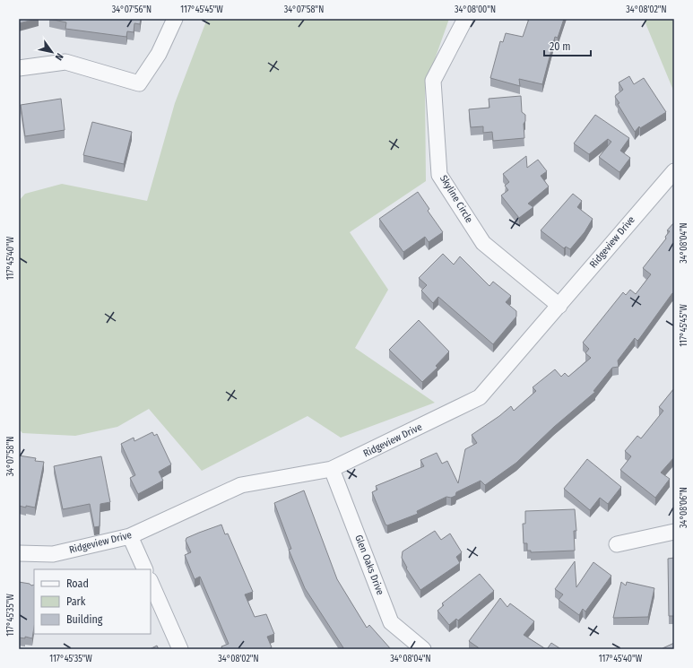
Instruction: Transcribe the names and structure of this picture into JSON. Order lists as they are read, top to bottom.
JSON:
{
  "streets": {
    "street": ["Skyline Circle", "Ridgeview Drive", "Glen Oaks Drive"]
  },
  "crossings": [
    ["Skyline Circle", "Ridgeview Drive"],
    ["Ridgeview Drive", "Glen Oaks Drive"]
  ],
  "legend": ["Road", "Park", "Building"],
  "scale_bar": "20 m",
  "north": "bottom right",
  "coordinates": [
    "34°07'56\"N",
    "117°45'45\"W",
    "34°07'58\"N",
    "34°08'00\"N",
    "34°08'02\"N",
    "34°08'04\"N",
    "117°45'40\"W",
    "34°08'06\"N",
    "117°45'35\"W"
  ]
}
